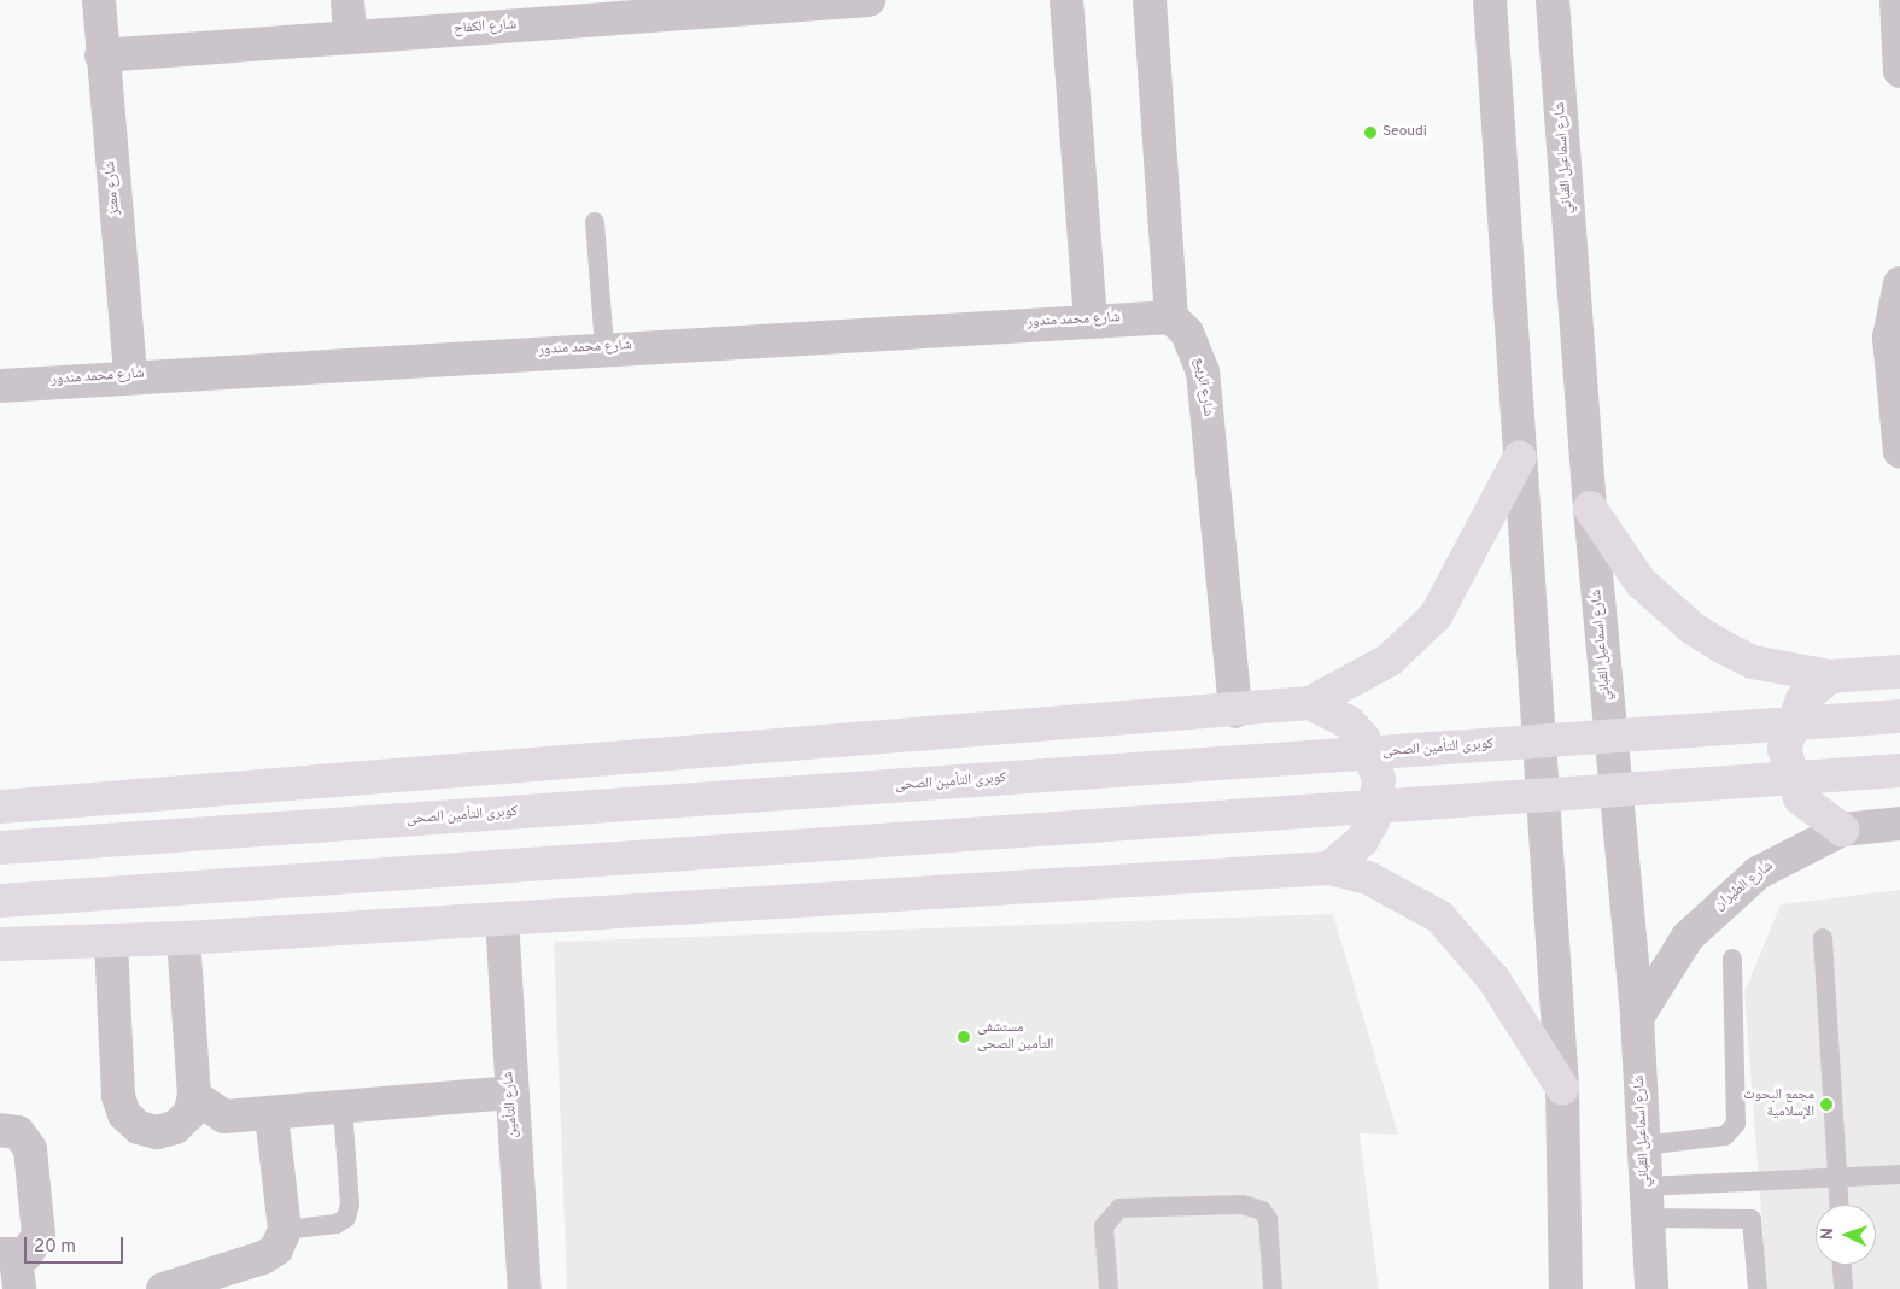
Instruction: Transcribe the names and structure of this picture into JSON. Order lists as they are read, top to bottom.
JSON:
{
  "streets": {
    "main road": ["كوبرى التأمين الصحى"],
    "street": [
      "شارع الكفاح",
      "شارع اسماعيل القباني",
      "شارع معتز",
      "شارع محمد مندور",
      "شارع الربيع",
      "شارع الطيران",
      "شارع التأمين"
    ]
  },
  "crossings": [
    ["شارع الكفاح", "شارع معتز"],
    ["شارع اسماعيل القباني", "شارع الطيران"],
    ["شارع معتز", "شارع محمد مندور"],
    ["شارع محمد مندور", "شارع الربيع"]
  ],
  "places": ["Seoudi", "مستشفى التأمين الصحى", "مجمع البحوث الإسلامية"],
  "scale_bar": "20 m",
  "north": "left"
}
